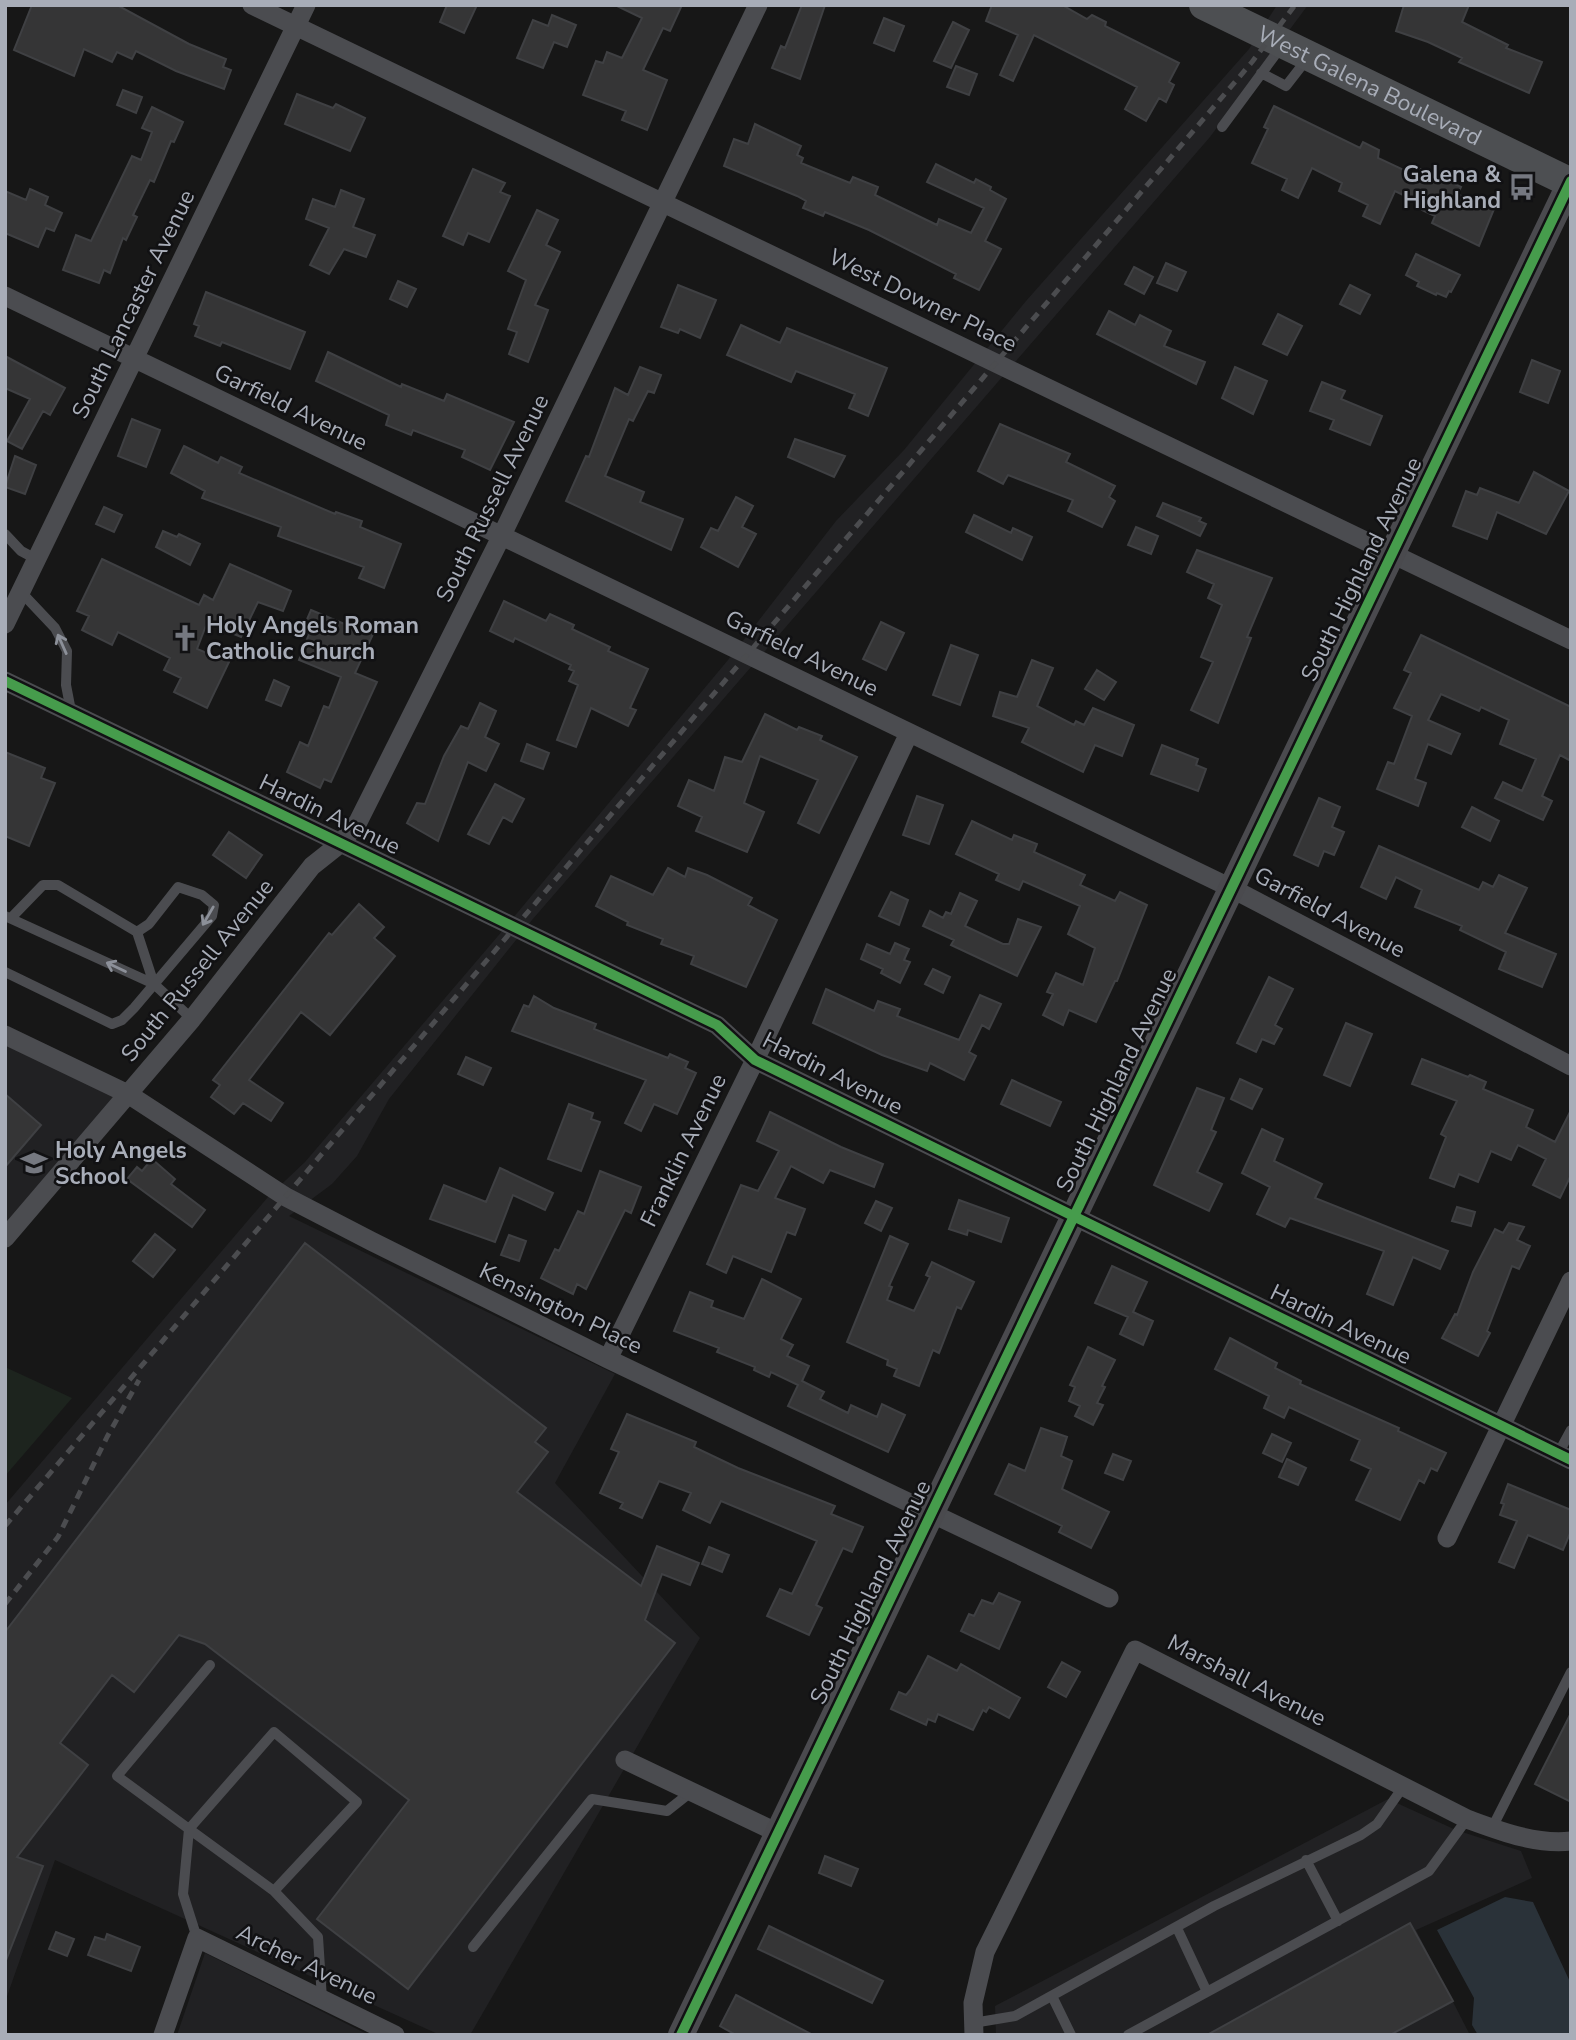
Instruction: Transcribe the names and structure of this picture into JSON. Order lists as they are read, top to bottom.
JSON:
{
  "streets": {
    "main road": ["West Galena Boulevard"],
    "street": [
      "West Downer Place",
      "South Lancaster Avenue",
      "Garfield Avenue",
      "South Russell Avenue",
      "South Highland Avenue",
      "Hardin Avenue",
      "Franklin Avenue",
      "Kensington Place",
      "Marshall Avenue",
      "Archer Avenue"
    ]
  },
  "crossings": [
    ["West Galena Boulevard", "South Highland Avenue"],
    ["West Downer Place", "South Lancaster Avenue"],
    ["West Downer Place", "South Russell Avenue"],
    ["West Downer Place", "South Highland Avenue"],
    ["South Lancaster Avenue", "Garfield Avenue"],
    ["Garfield Avenue", "South Russell Avenue"],
    ["Garfield Avenue", "South Highland Avenue"],
    ["Garfield Avenue", "Franklin Avenue"],
    ["South Russell Avenue", "Hardin Avenue"],
    ["South Russell Avenue", "Kensington Place"],
    ["South Highland Avenue", "Hardin Avenue"],
    ["South Highland Avenue", "Kensington Place"],
    ["Hardin Avenue", "Franklin Avenue"],
    ["Franklin Avenue", "Kensington Place"]
  ],
  "places": {
    "bus stop": ["Galena & Highland"],
    "church": ["Holy Angels Roman Catholic Church"],
    "school or university": ["Holy Angels School"]
  }
}
